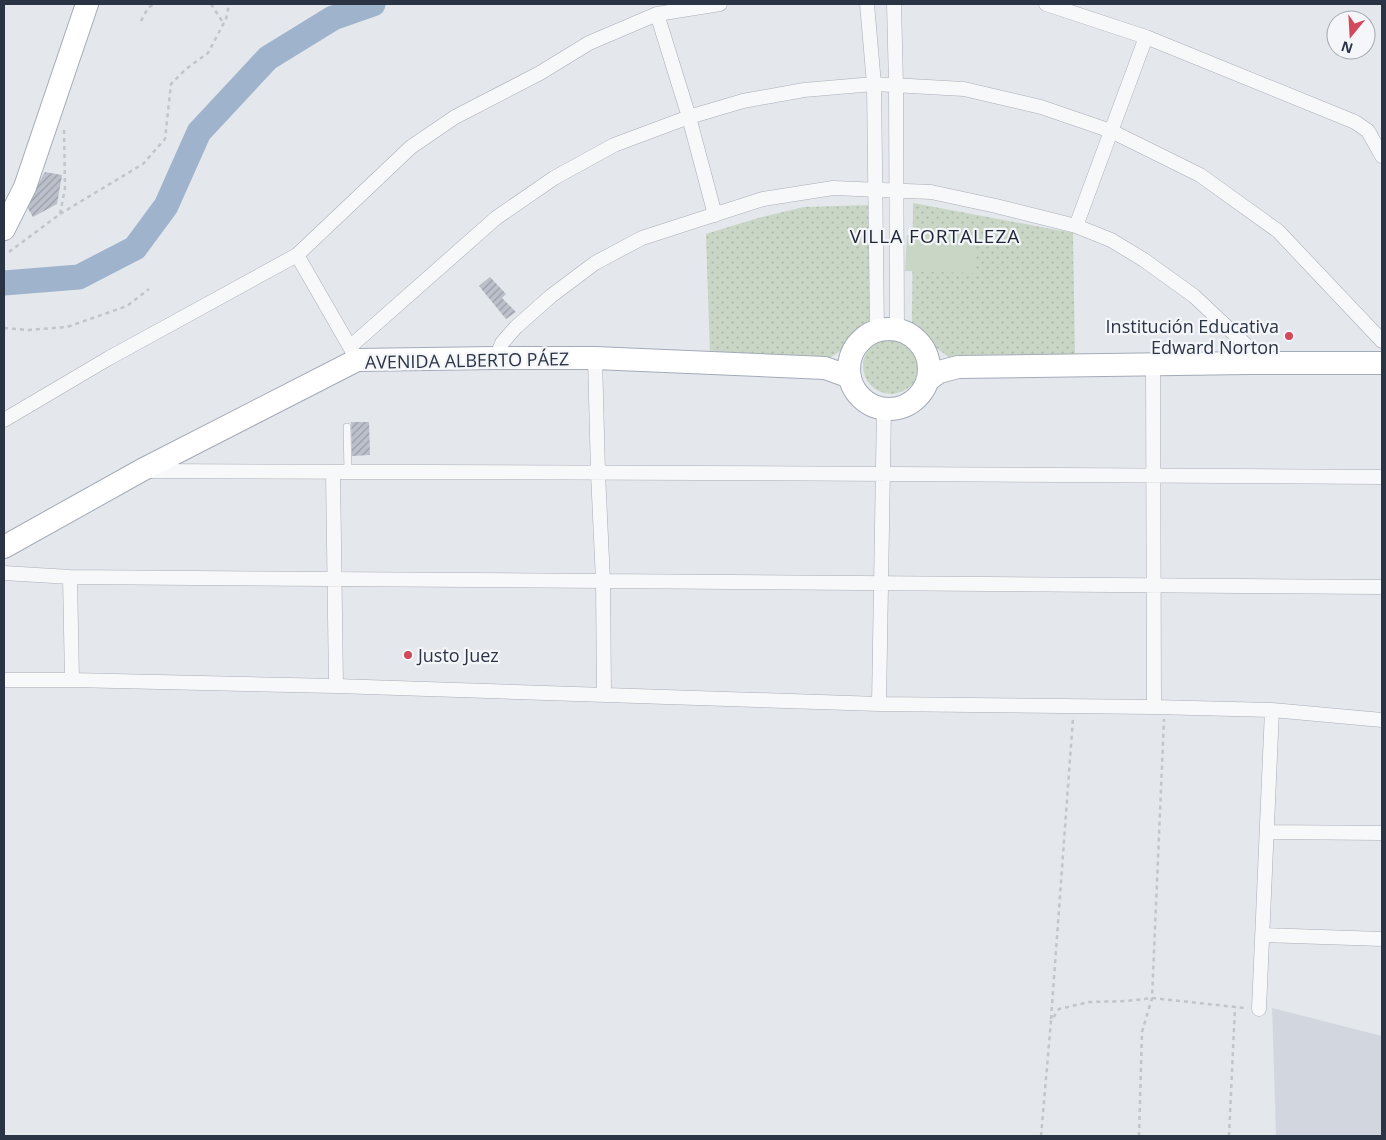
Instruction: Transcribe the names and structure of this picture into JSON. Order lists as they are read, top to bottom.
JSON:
{
  "streets": {
    "main road": ["AVENIDA ALBERTO PÁEZ"]
  },
  "districts": ["VILLA FORTALEZA"],
  "places": ["Institución Educativa Edward Norton", "Justo Juez"],
  "north": "bottom"
}
